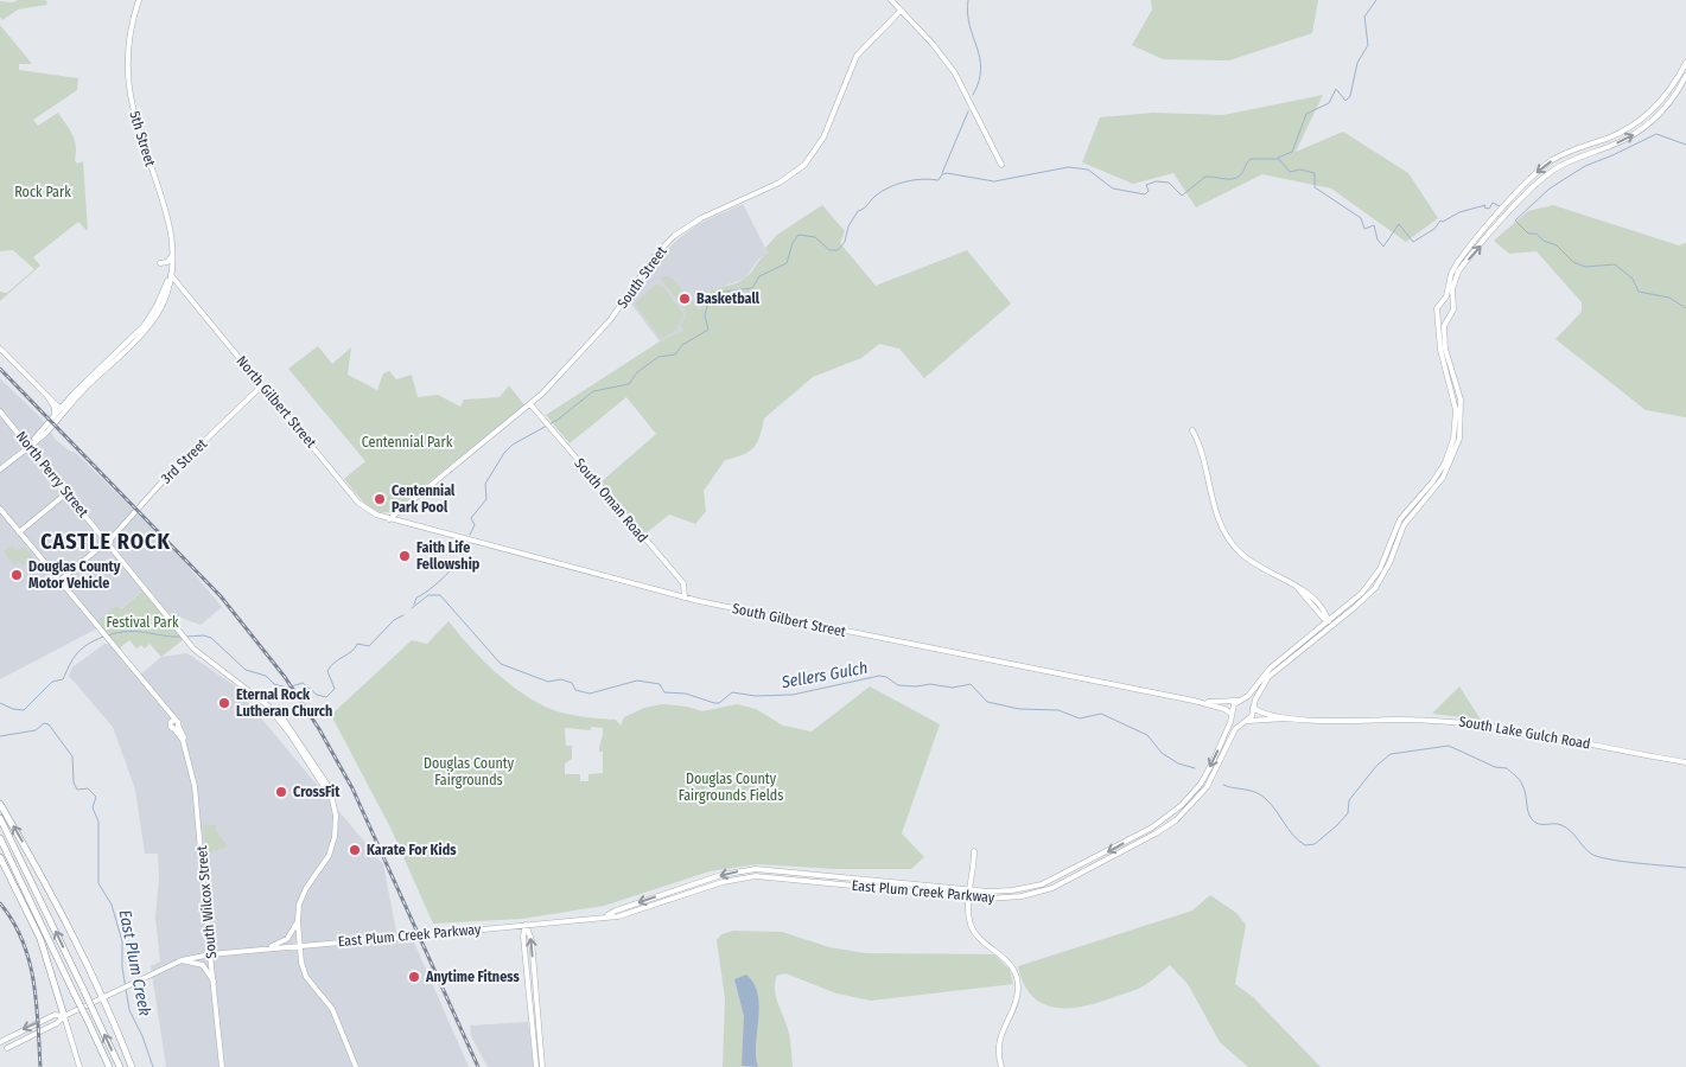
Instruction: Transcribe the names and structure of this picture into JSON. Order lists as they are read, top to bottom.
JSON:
{
  "streets": {
    "main road": [
      "5th Street",
      "South Street",
      "North Gilbert Street",
      "3rd Street",
      "North Perry Street",
      "South Oman Road",
      "South Gilbert Street",
      "South Lake Gulch Road",
      "East Plum Creek Parkway",
      "South Wilcox Street"
    ]
  },
  "crossings": [
    ["5th Street", "North Gilbert Street"],
    ["5th Street", "North Perry Street"],
    ["South Street", "North Gilbert Street"],
    ["South Street", "South Oman Road"],
    ["South Street", "South Gilbert Street"],
    ["North Gilbert Street", "3rd Street"],
    ["North Gilbert Street", "South Gilbert Street"],
    ["South Oman Road", "South Gilbert Street"],
    ["South Gilbert Street", "South Lake Gulch Road"],
    ["South Gilbert Street", "East Plum Creek Parkway"],
    ["South Lake Gulch Road", "East Plum Creek Parkway"],
    ["East Plum Creek Parkway", "South Wilcox Street"]
  ],
  "districts": ["CASTLE ROCK"],
  "water": ["Sellers Gulch", "East Plum Creek"],
  "parks": [
    "Rock Park",
    "Centennial Park",
    "Festival Park",
    "Douglas County Fairgrounds",
    "Douglas County Fairgrounds Fields"
  ],
  "places": [
    "Basketball",
    "Centennial Park Pool",
    "Faith Life Fellowship",
    "Douglas County Motor Vehicle",
    "Eternal Rock Lutheran Church",
    "CrossFit",
    "Karate For Kids",
    "Anytime Fitness"
  ]
}
